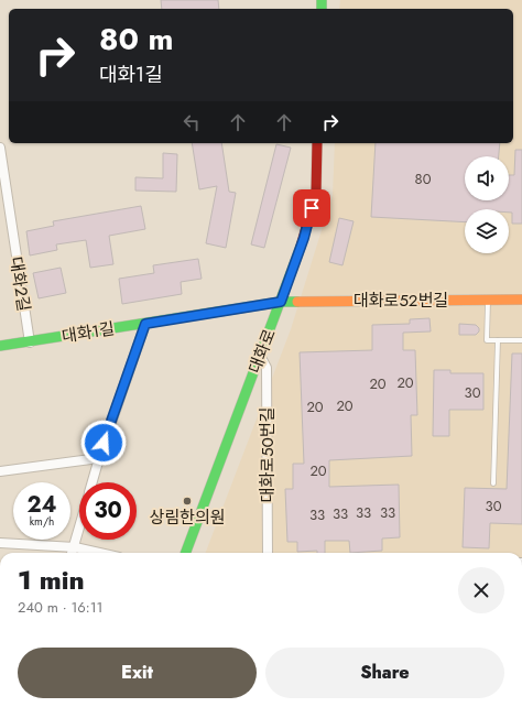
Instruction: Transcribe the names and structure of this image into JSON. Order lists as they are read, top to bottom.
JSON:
{
  "streets": {
    "street": [
      "대화2길",
      "대화로52번길",
      "대화1길",
      "대화로",
      "대화로50번길"
    ]
  },
  "crossings": [
    ["대화2길", "대화1길"],
    ["대화로52번길", "대화1길"],
    ["대화로52번길", "대화로"],
    ["대화1길", "대화로"],
    ["대화로", "대화로50번길"]
  ],
  "places": ["상림한의원"],
  "house_numbers": [
    "80",
    "20",
    "20",
    "30",
    "20",
    "20",
    "20",
    "30",
    "33",
    "33",
    "33",
    "33"
  ],
  "page": {
    "turn": ["80 m", "대화1길"],
    "speed": "24 km/h",
    "limit": "30",
    "heading": ["1 min", "240 m · 16:11"],
    "buttons": ["Exit", "Share"]
  }
}
